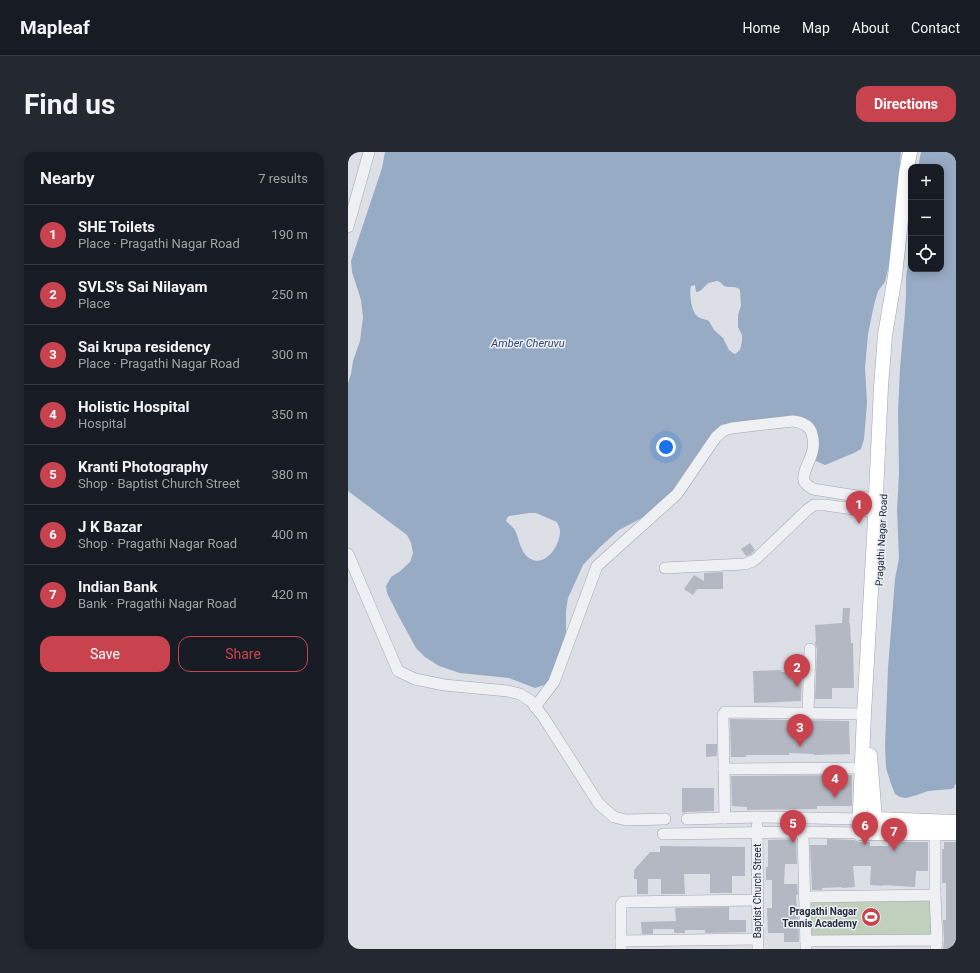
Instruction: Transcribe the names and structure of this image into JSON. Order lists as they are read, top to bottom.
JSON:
{
  "streets": {
    "main road": ["Pragathi Nagar Road"],
    "street": ["Baptist Church Street"]
  },
  "water": ["Amber Cheruvu"],
  "places": {
    "sports": ["Pragathi Nagar Tennis Academy"]
  },
  "page": {
    "header": "Mapleaf",
    "nav": [
      "Home",
      "Map",
      "About",
      "Contact"
    ],
    "buttons": [
      "Directions",
      ["Save", "Share"]
    ],
    "title": "Find us",
    "heading": ["Nearby", "7 results"],
    "map_buttons": ["+", "−"],
    "list": [
      {
        "mark": "1",
        "name": "SHE Toilets",
        "note": "Place · Pragathi Nagar Road",
        "value": "190 m"
      },
      {
        "mark": "2",
        "name": "SVLS's Sai Nilayam",
        "note": "Place",
        "value": "250 m"
      },
      {
        "mark": "3",
        "name": "Sai krupa residency",
        "note": "Place · Pragathi Nagar Road",
        "value": "300 m"
      },
      {
        "mark": "4",
        "name": "Holistic Hospital",
        "note": "Hospital",
        "value": "350 m"
      },
      {
        "mark": "5",
        "name": "Kranti Photography",
        "note": "Shop · Baptist Church Street",
        "value": "380 m"
      },
      {
        "mark": "6",
        "name": "J K Bazar",
        "note": "Shop · Pragathi Nagar Road",
        "value": "400 m"
      },
      {
        "mark": "7",
        "name": "Indian Bank",
        "note": "Bank · Pragathi Nagar Road",
        "value": "420 m"
      }
    ],
    "pins": [
      "1",
      "2",
      "3",
      "4",
      "5",
      "6",
      "7"
    ]
  }
}
